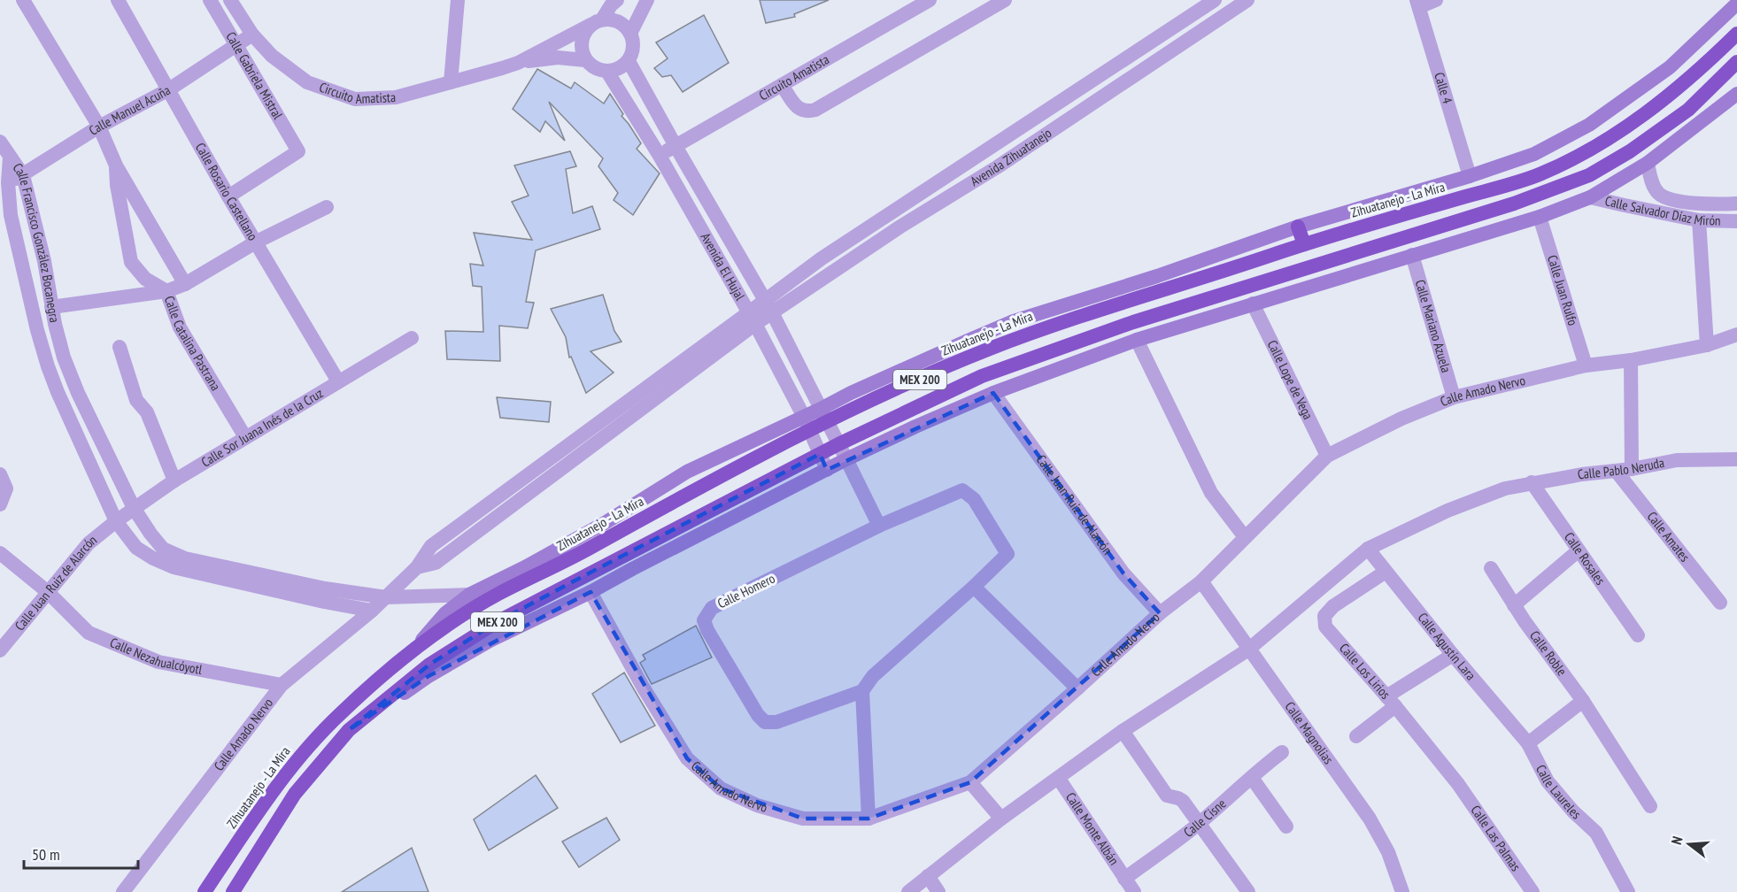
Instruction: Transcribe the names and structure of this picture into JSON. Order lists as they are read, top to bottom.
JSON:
{
  "streets": {
    "highway": ["Zihuatanejo - La Mira", "MEX 200"],
    "street": [
      "Calle Gabriela Mistral",
      "Circuito Amatista",
      "Calle 4",
      "Calle Manuel Acuña",
      "Avenida Zihuatanejo",
      "Calle Rosario Castellano",
      "Calle Salvador Díaz Mirón",
      "Calle Francisco González Bocanegra",
      "Avenida El Hujal",
      "Calle Juan Rulfo",
      "Calle Mariano Azuela",
      "Calle Catalina Pastrana",
      "Calle Lope de Vega",
      "Calle Amado Nervo",
      "Calle Sor Juana Inés de la Cruz",
      "Calle Pablo Neruda",
      "Calle Juan Ruiz de Alarcón",
      "Calle Amates",
      "Calle Rosales",
      "Calle Homero",
      "Calle Agustín Lara",
      "Calle Roble",
      "Calle Nezahualcóyotl",
      "Calle Los Lirios",
      "Calle Magnolias",
      "Calle Laureles",
      "Calle Cisne",
      "Calle Monte Albán",
      "Calle Las Palmas"
    ]
  },
  "crossings": [
    ["Calle Gabriela Mistral", "Calle Manuel Acuña"],
    ["Calle Gabriela Mistral", "Calle Rosario Castellano"],
    ["Circuito Amatista", "Calle Manuel Acuña"],
    ["Circuito Amatista", "Avenida El Hujal"],
    ["Calle Manuel Acuña", "Calle Rosario Castellano"],
    ["Calle Manuel Acuña", "Calle Francisco González Bocanegra"],
    ["Calle Manuel Acuña", "Calle Catalina Pastrana"],
    ["Avenida Zihuatanejo", "Avenida El Hujal"],
    ["Avenida Zihuatanejo", "Calle Amado Nervo"],
    ["Calle Rosario Castellano", "Calle Sor Juana Inés de la Cruz"],
    ["Zihuatanejo - La Mira", "Avenida El Hujal"],
    ["Calle Francisco González Bocanegra", "Calle Amado Nervo"],
    ["Calle Francisco González Bocanegra", "Calle Sor Juana Inés de la Cruz"],
    ["Calle Francisco González Bocanegra", "Calle Juan Ruiz de Alarcón"],
    ["Avenida El Hujal", "MEX 200"],
    ["Avenida El Hujal", "Calle Amado Nervo"],
    ["Avenida El Hujal", "Calle Homero"],
    ["Calle Juan Rulfo", "Calle Amado Nervo"],
    ["Calle Mariano Azuela", "Calle Amado Nervo"],
    ["Calle Catalina Pastrana", "Calle Sor Juana Inés de la Cruz"],
    ["Calle Lope de Vega", "Calle Amado Nervo"],
    ["Calle Amado Nervo", "Calle Juan Ruiz de Alarcón"],
    ["Calle Amado Nervo", "Calle Nezahualcóyotl"],
    ["Calle Amado Nervo", "Calle Magnolias"],
    ["Calle Sor Juana Inés de la Cruz", "Calle Juan Ruiz de Alarcón"],
    ["Calle Pablo Neruda", "Calle Amates"],
    ["Calle Pablo Neruda", "Calle Rosales"],
    ["Calle Pablo Neruda", "Calle Agustín Lara"],
    ["Calle Pablo Neruda", "Calle Magnolias"],
    ["Calle Pablo Neruda", "Calle Monte Albán"],
    ["Calle Juan Ruiz de Alarcón", "Calle Nezahualcóyotl"],
    ["Calle Agustín Lara", "Calle Los Lirios"],
    ["Calle Agustín Lara", "Calle Laureles"],
    ["Calle Los Lirios", "Calle Las Palmas"],
    ["Calle Cisne", "Calle Monte Albán"]
  ],
  "scale_bar": "50 m",
  "north": "left"
}
